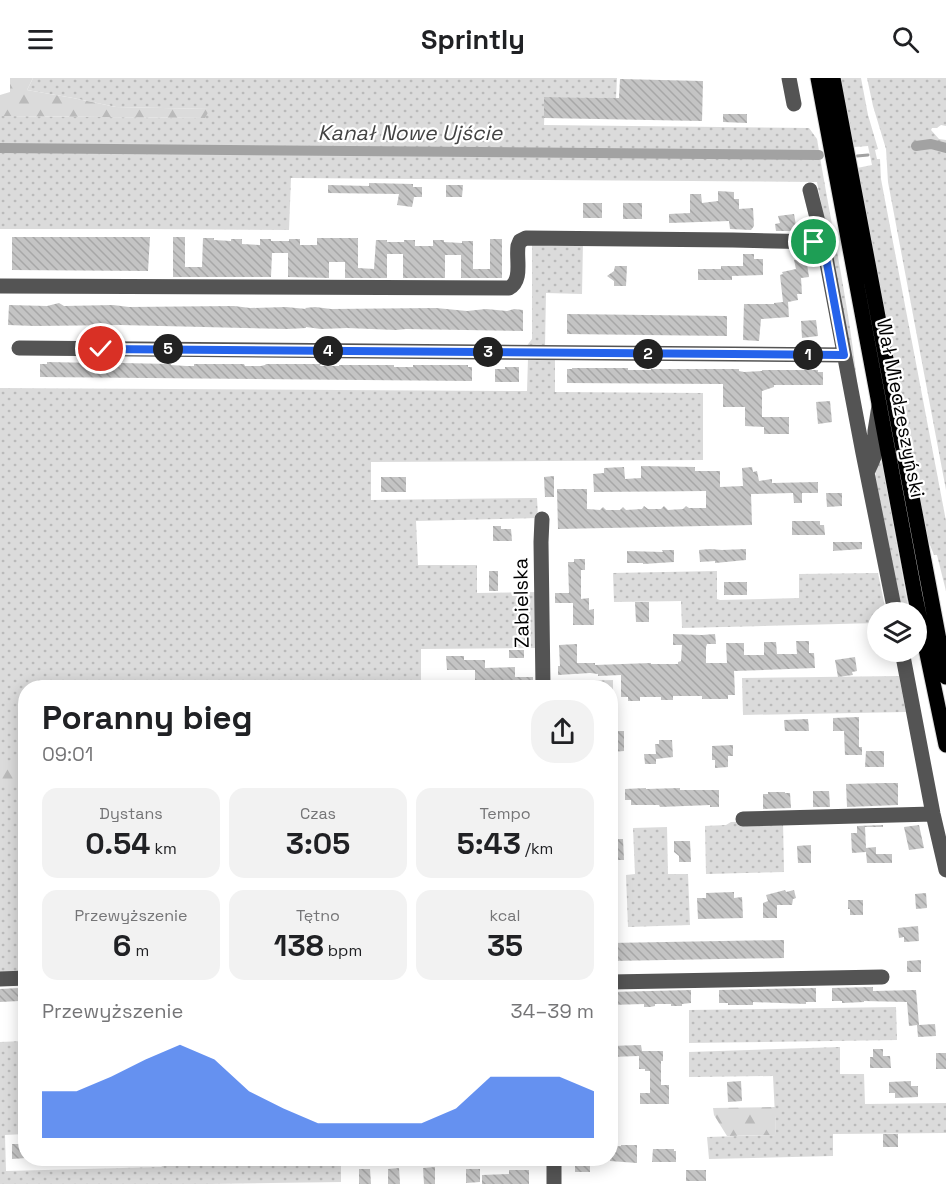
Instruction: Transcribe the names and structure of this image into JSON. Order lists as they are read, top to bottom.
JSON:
{
  "streets": {
    "main road": ["Wał Miedzeszyński"],
    "street": ["Zabielska"]
  },
  "water": ["Kanał Nowe Ujście"],
  "page": {
    "header": "Sprintly",
    "pins": [
      "5",
      "4",
      "3",
      "2",
      "1"
    ],
    "heading": ["Poranny bieg", "09:01"],
    "stats": [
      ["Dystans", "0.54 km"],
      ["Czas", "3:05"],
      ["Tempo", "5:43 /km"],
      ["Przewyższenie", "6 m"],
      ["Tętno", "138 bpm"],
      ["kcal", "35"]
    ],
    "chart": ["Przewyższenie", "34–39 m"]
  }
}
